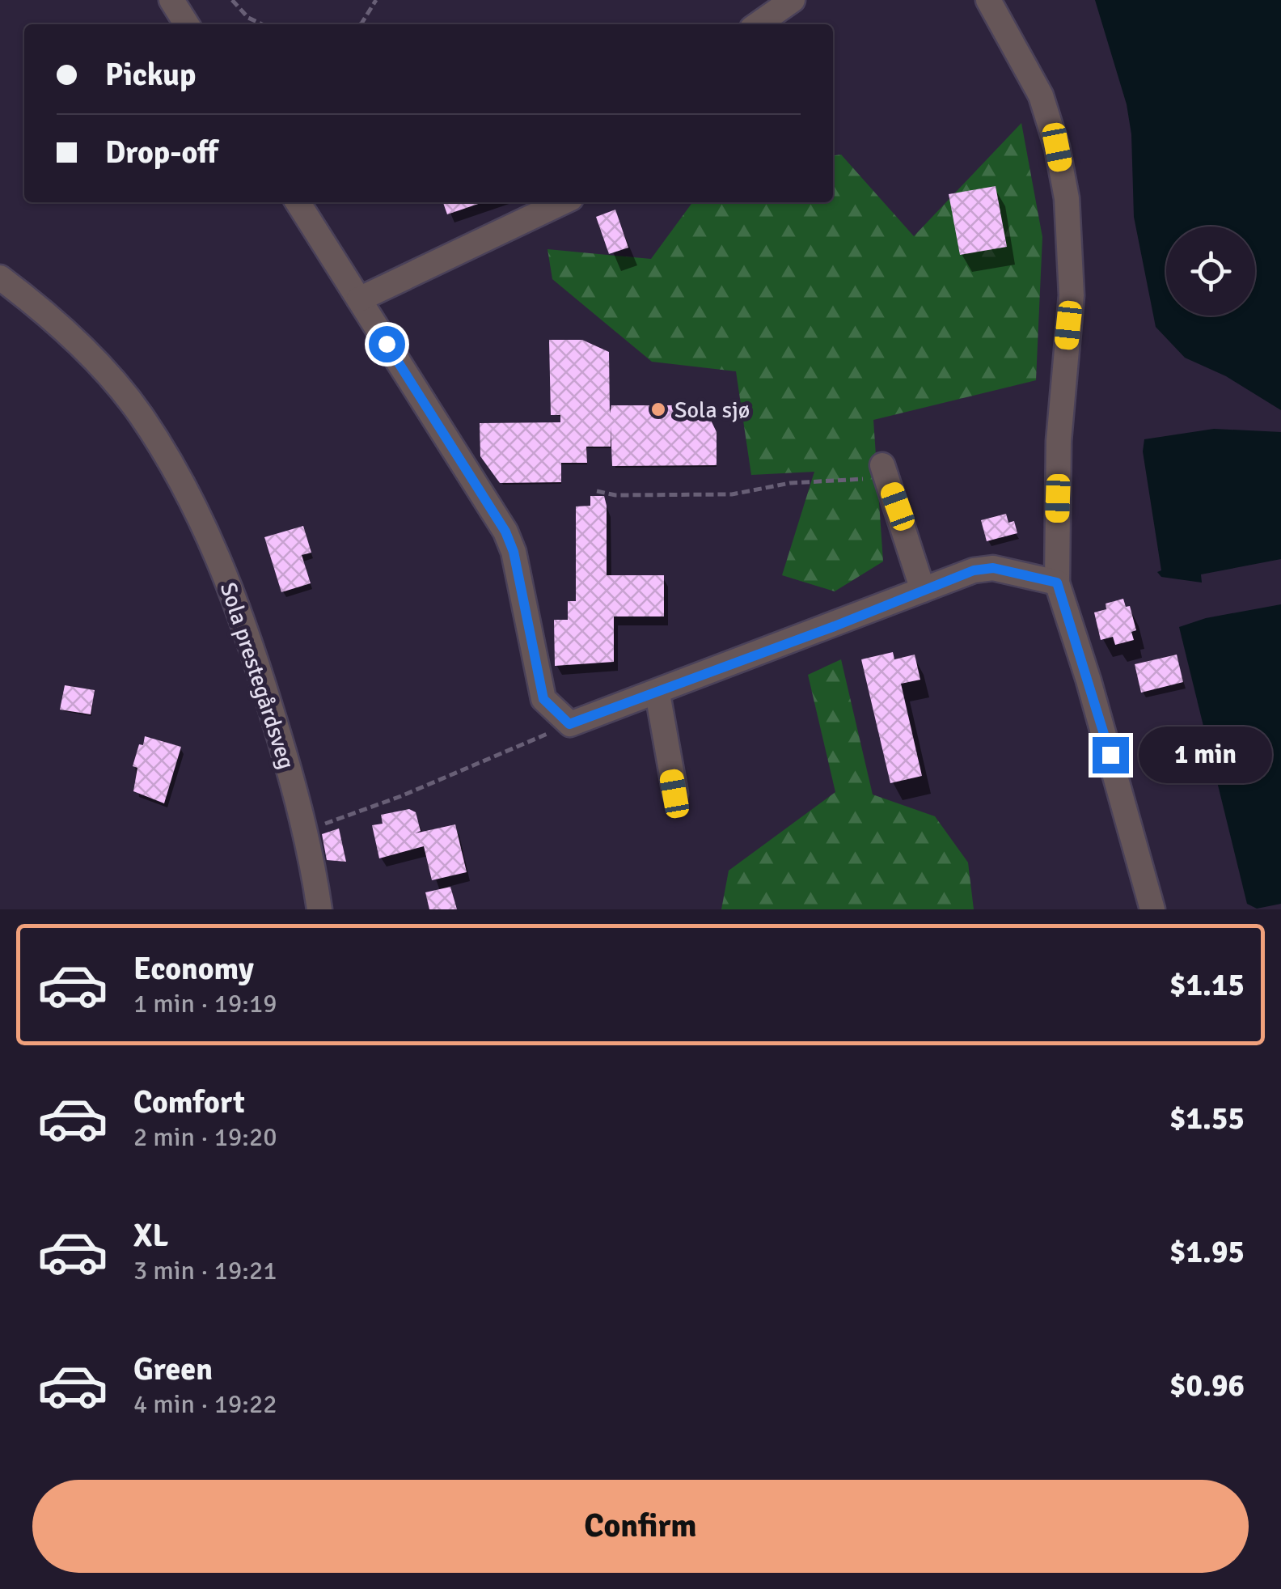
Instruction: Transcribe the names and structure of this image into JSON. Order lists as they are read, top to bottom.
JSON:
{
  "streets": {
    "street": ["Sola prestegårdsveg"]
  },
  "places": ["Sola sjø"],
  "page": {
    "banner": ["Pickup", "Drop-off"],
    "bubble": "1 min",
    "list": [
      {
        "name": "Economy",
        "note": "1 min · 19:19",
        "value": "$1.15"
      },
      {
        "name": "Comfort",
        "note": "2 min · 19:20",
        "value": "$1.55"
      },
      {
        "name": "XL",
        "note": "3 min · 19:21",
        "value": "$1.95"
      },
      {
        "name": "Green",
        "note": "4 min · 19:22",
        "value": "$0.96"
      }
    ],
    "buttons": "Confirm"
  }
}
